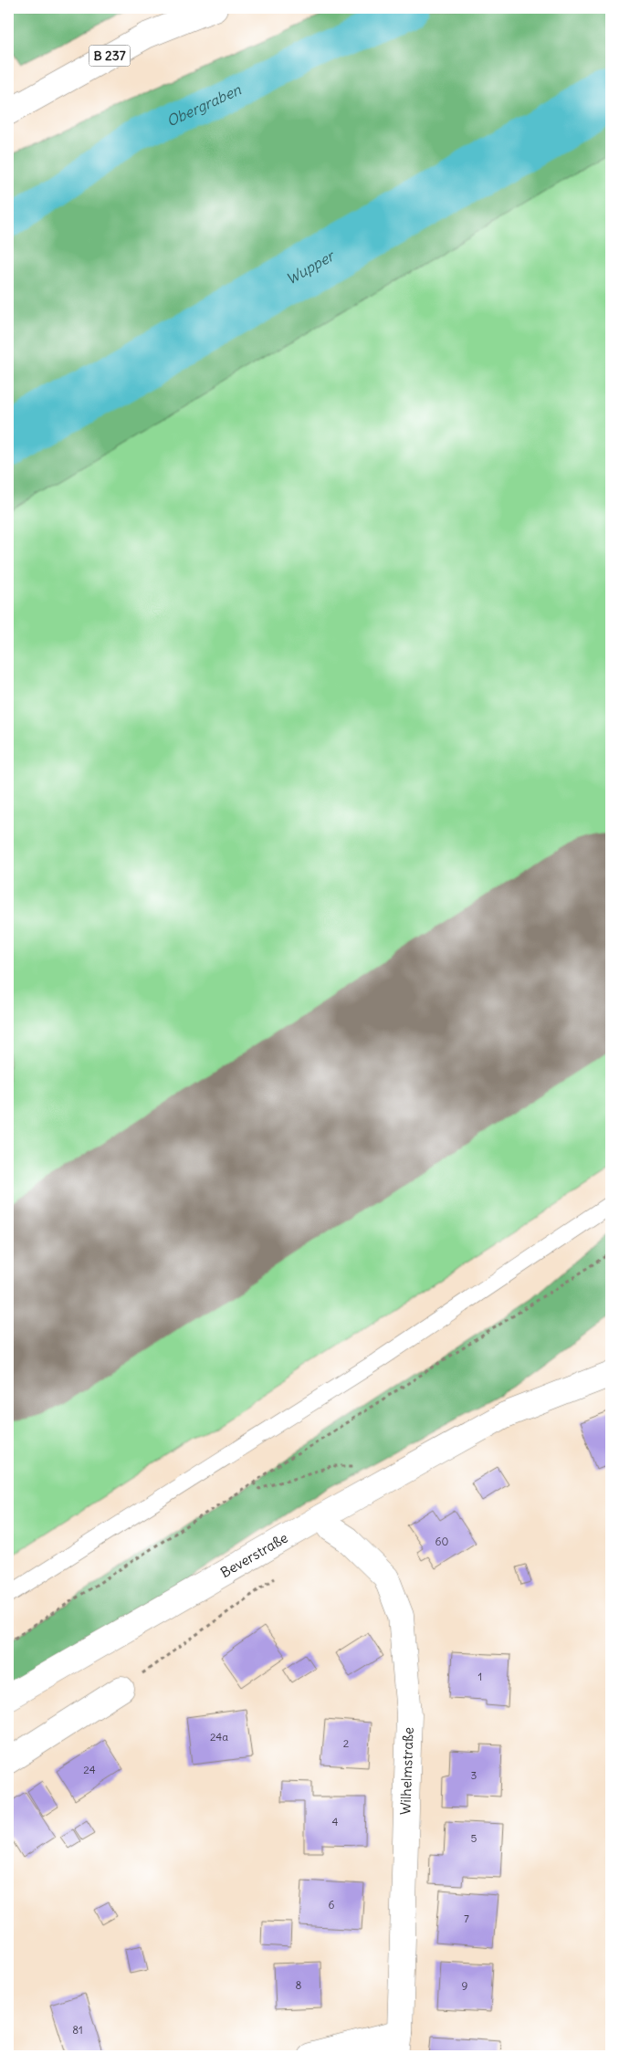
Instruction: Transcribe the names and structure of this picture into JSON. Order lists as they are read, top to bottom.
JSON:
{
  "streets": {
    "street": ["B 237", "Beverstraße", "Wilhelmstraße"]
  },
  "crossings": [
    ["Beverstraße", "Wilhelmstraße"]
  ],
  "water": ["Obergraben", "Wupper"],
  "house_numbers": [
    "60",
    "1",
    "24a",
    "2",
    "24",
    "3",
    "4",
    "5",
    "6",
    "7",
    "8",
    "9",
    "81"
  ]
}
